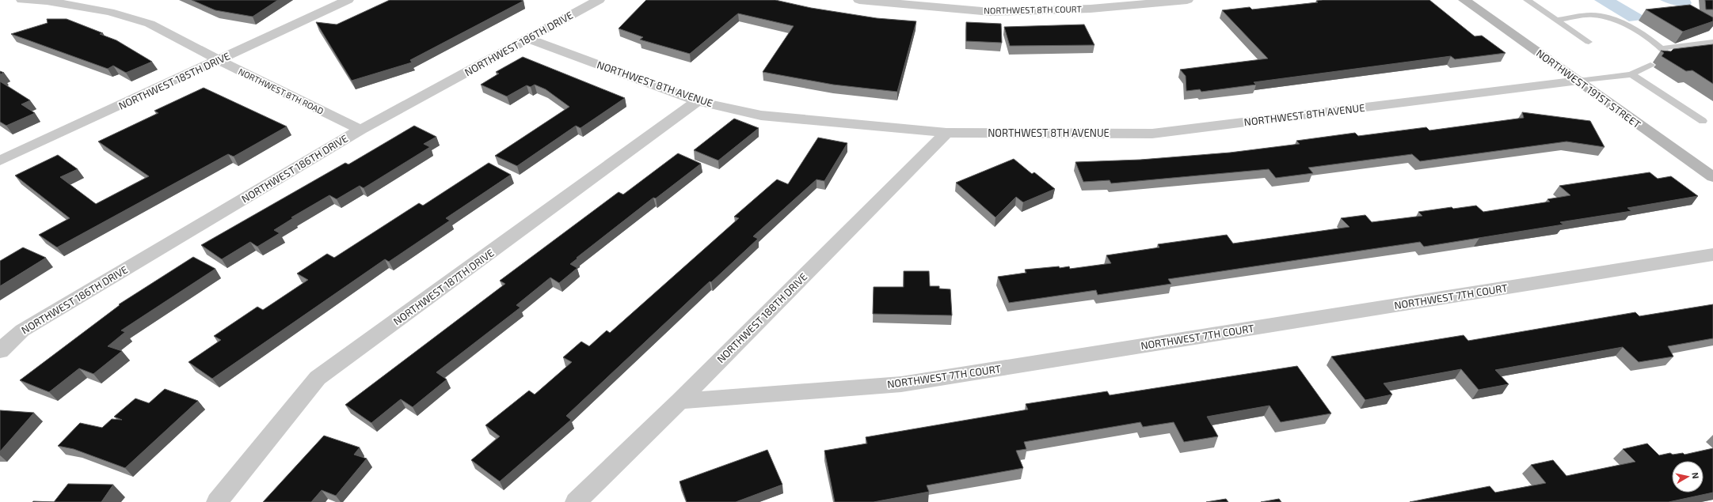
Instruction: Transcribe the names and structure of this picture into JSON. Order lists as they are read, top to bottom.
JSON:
{
  "streets": {
    "street": [
      "NORTHWEST 8TH COURT",
      "NORTHWEST 186TH DRIVE",
      "NORTHWEST 185TH DRIVE",
      "NORTHWEST 8TH AVENUE",
      "NORTHWEST 191ST STREET",
      "NORTHWEST 8TH ROAD",
      "NORTHWEST 187TH DRIVE",
      "NORTHWEST 7TH COURT",
      "NORTHWEST 188TH DRIVE"
    ]
  },
  "crossings": [
    ["NORTHWEST 186TH DRIVE", "NORTHWEST 8TH AVENUE"],
    ["NORTHWEST 186TH DRIVE", "NORTHWEST 8TH ROAD"],
    ["NORTHWEST 185TH DRIVE", "NORTHWEST 8TH ROAD"],
    ["NORTHWEST 8TH AVENUE", "NORTHWEST 191ST STREET"],
    ["NORTHWEST 8TH AVENUE", "NORTHWEST 187TH DRIVE"],
    ["NORTHWEST 8TH AVENUE", "NORTHWEST 188TH DRIVE"],
    ["NORTHWEST 7TH COURT", "NORTHWEST 188TH DRIVE"]
  ],
  "north": "right"
}
